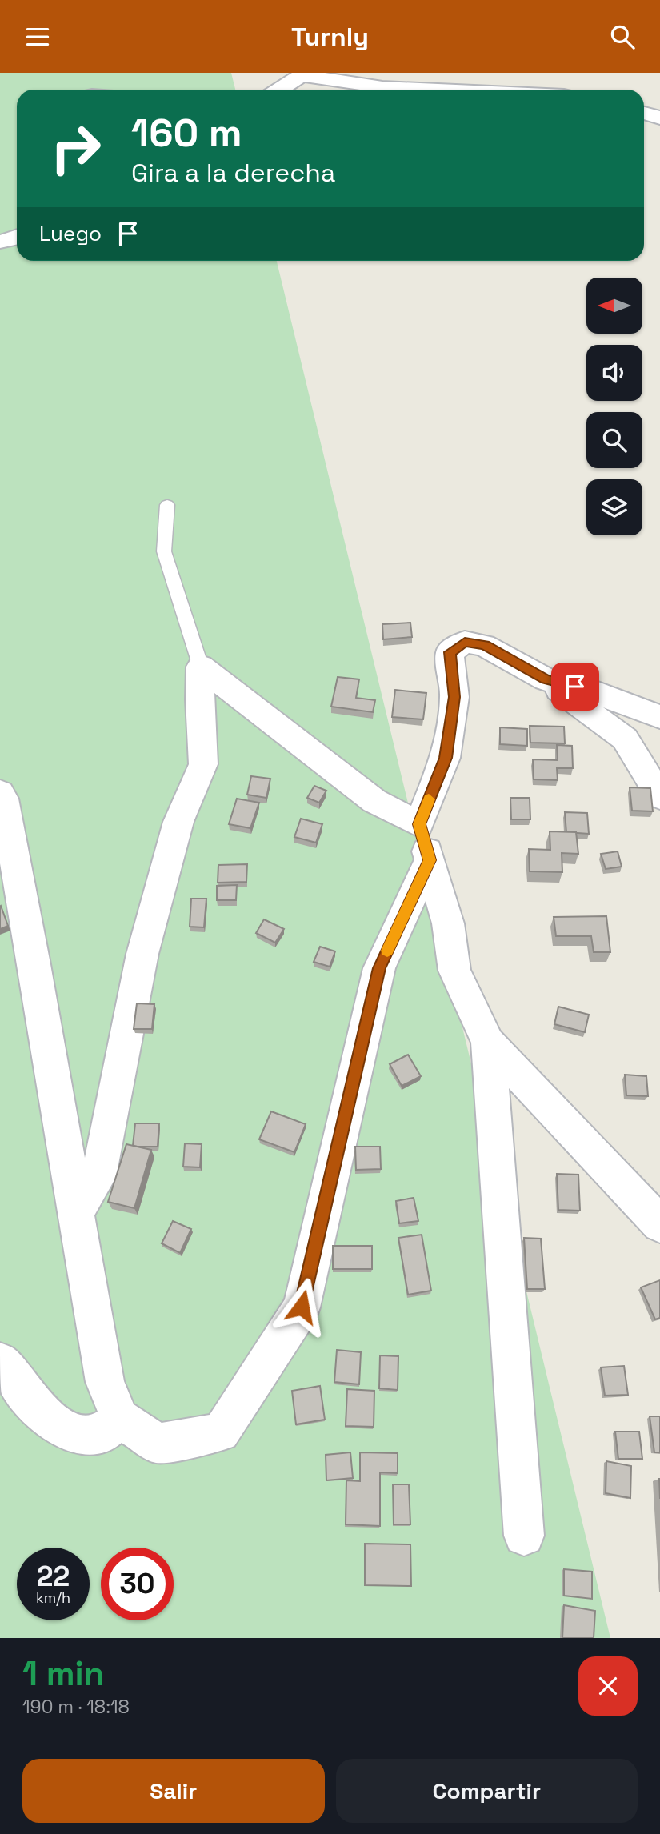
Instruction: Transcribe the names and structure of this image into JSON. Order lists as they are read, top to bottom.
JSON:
{
  "north": "left",
  "page": {
    "header": "Turnly",
    "turn": ["160 m", "Gira a la derecha"],
    "then": "Luego",
    "speed": "22 km/h",
    "limit": "30",
    "heading": ["1 min", "190 m · 18:18"],
    "buttons": ["Salir", "Compartir"]
  }
}
